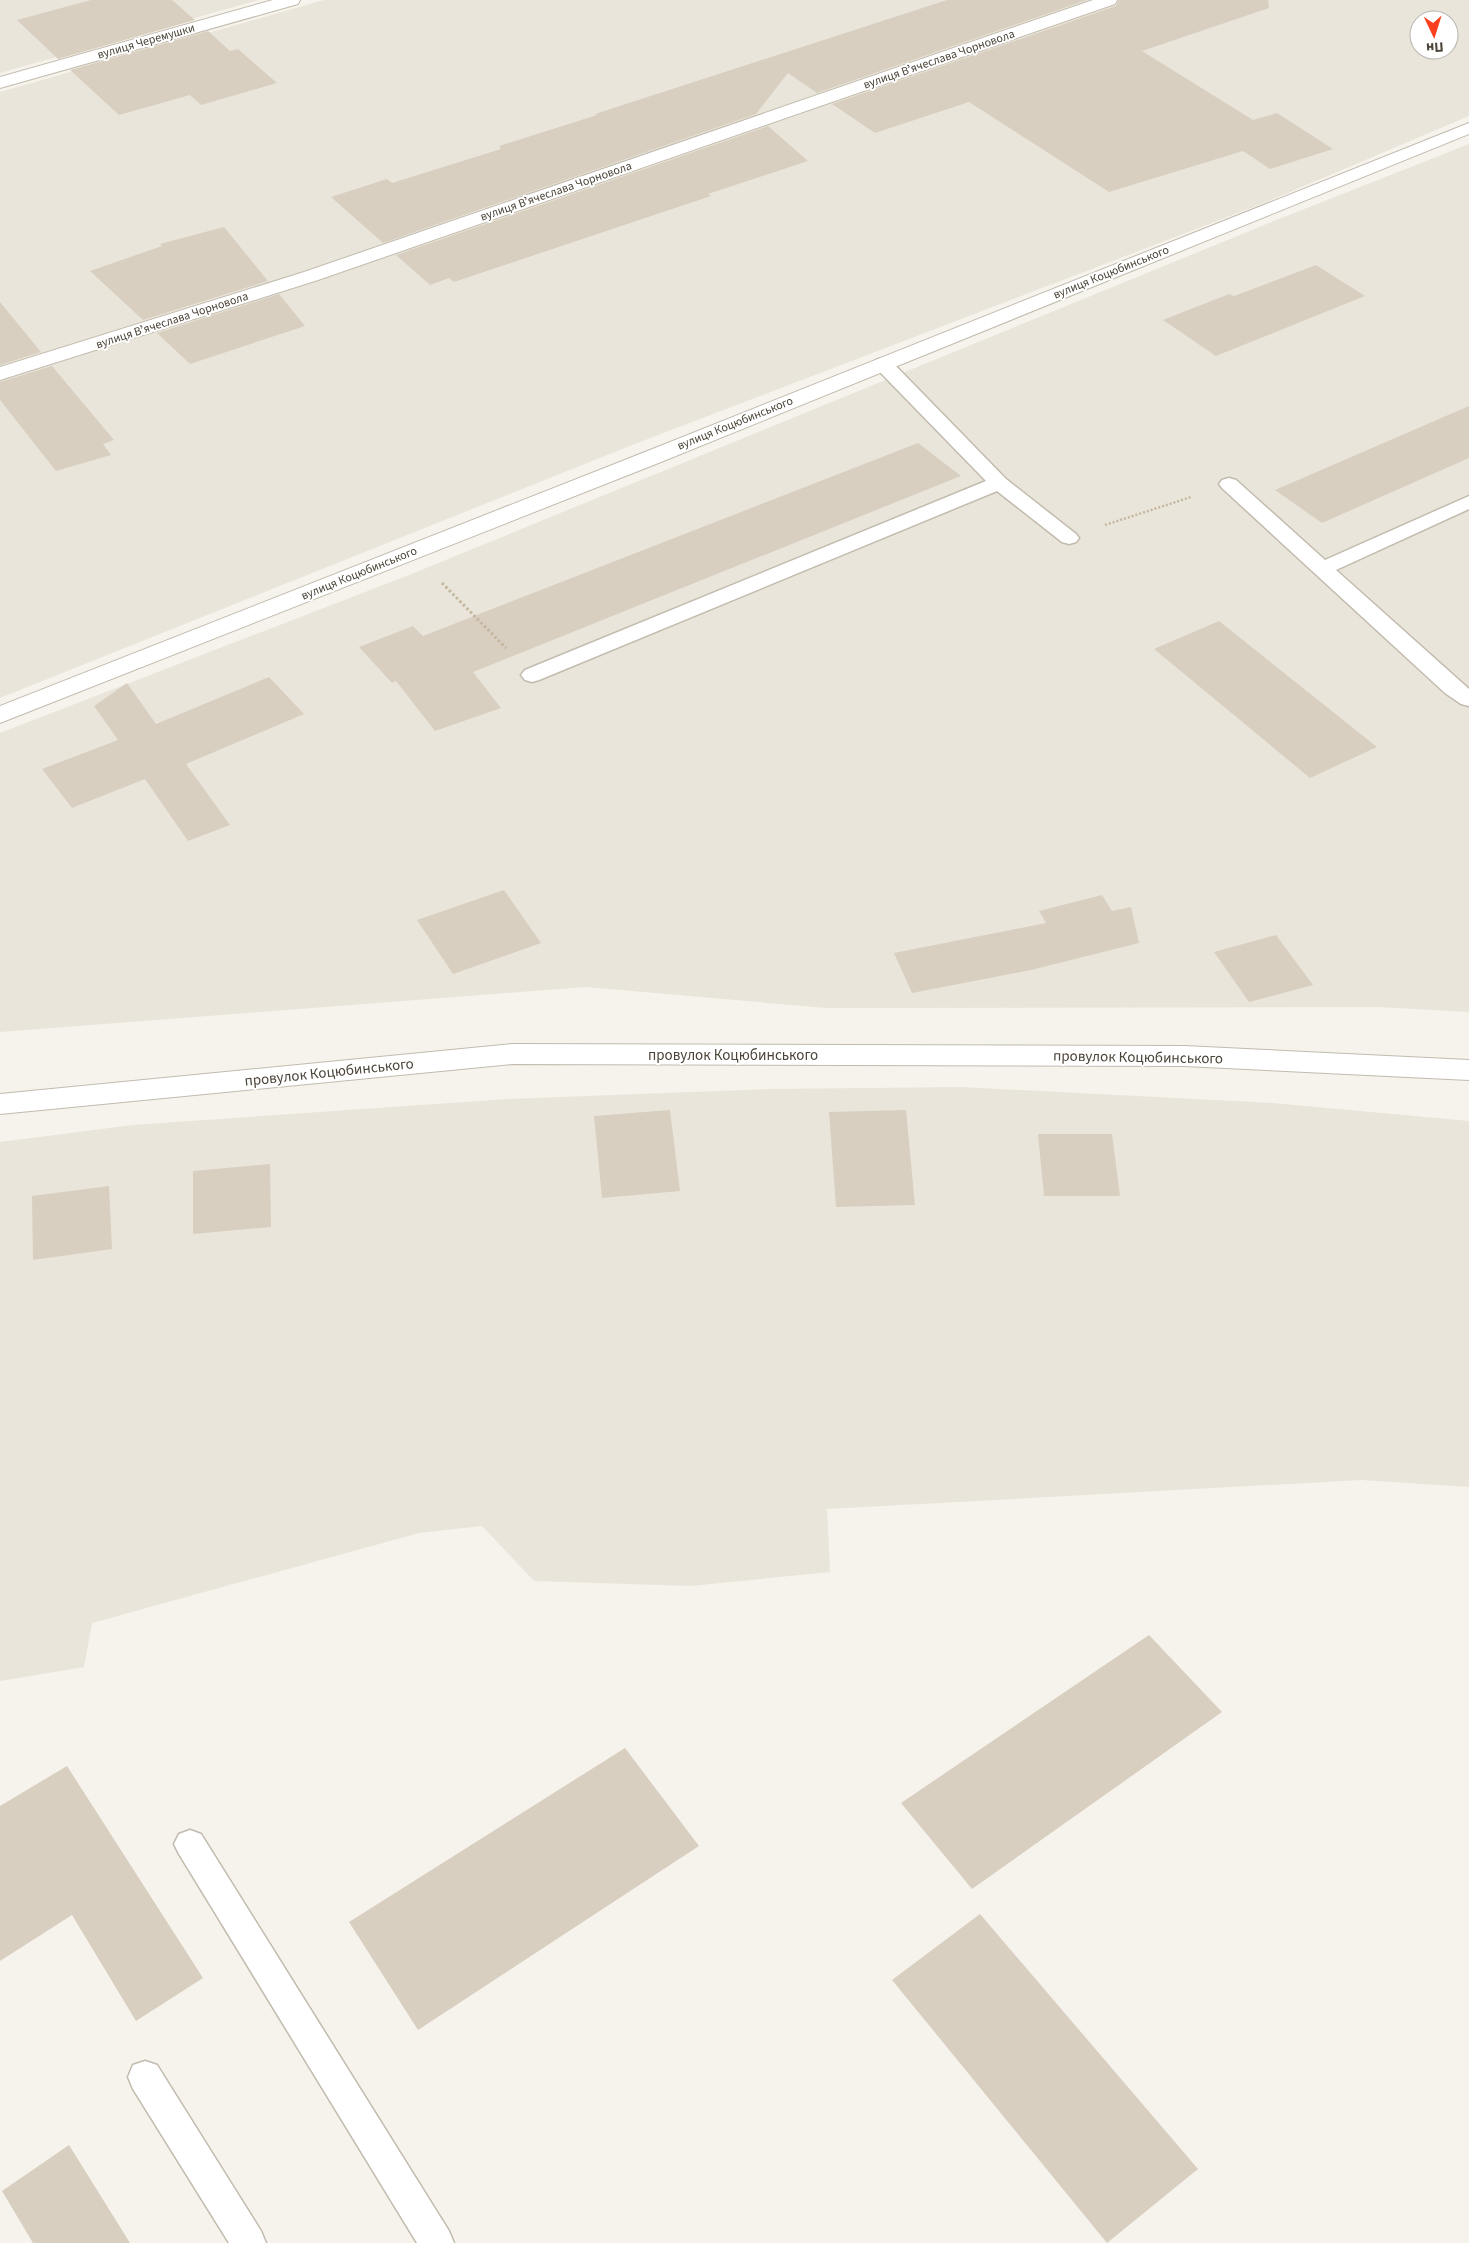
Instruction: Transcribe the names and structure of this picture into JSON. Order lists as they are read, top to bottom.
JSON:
{
  "streets": {
    "street": [
      "вулиця Черемушки",
      "вулиця Вʼячеслава Чорновола",
      "вулиця Коцюбинського",
      "провулок Коцюбинського"
    ]
  },
  "north": "bottom"
}
